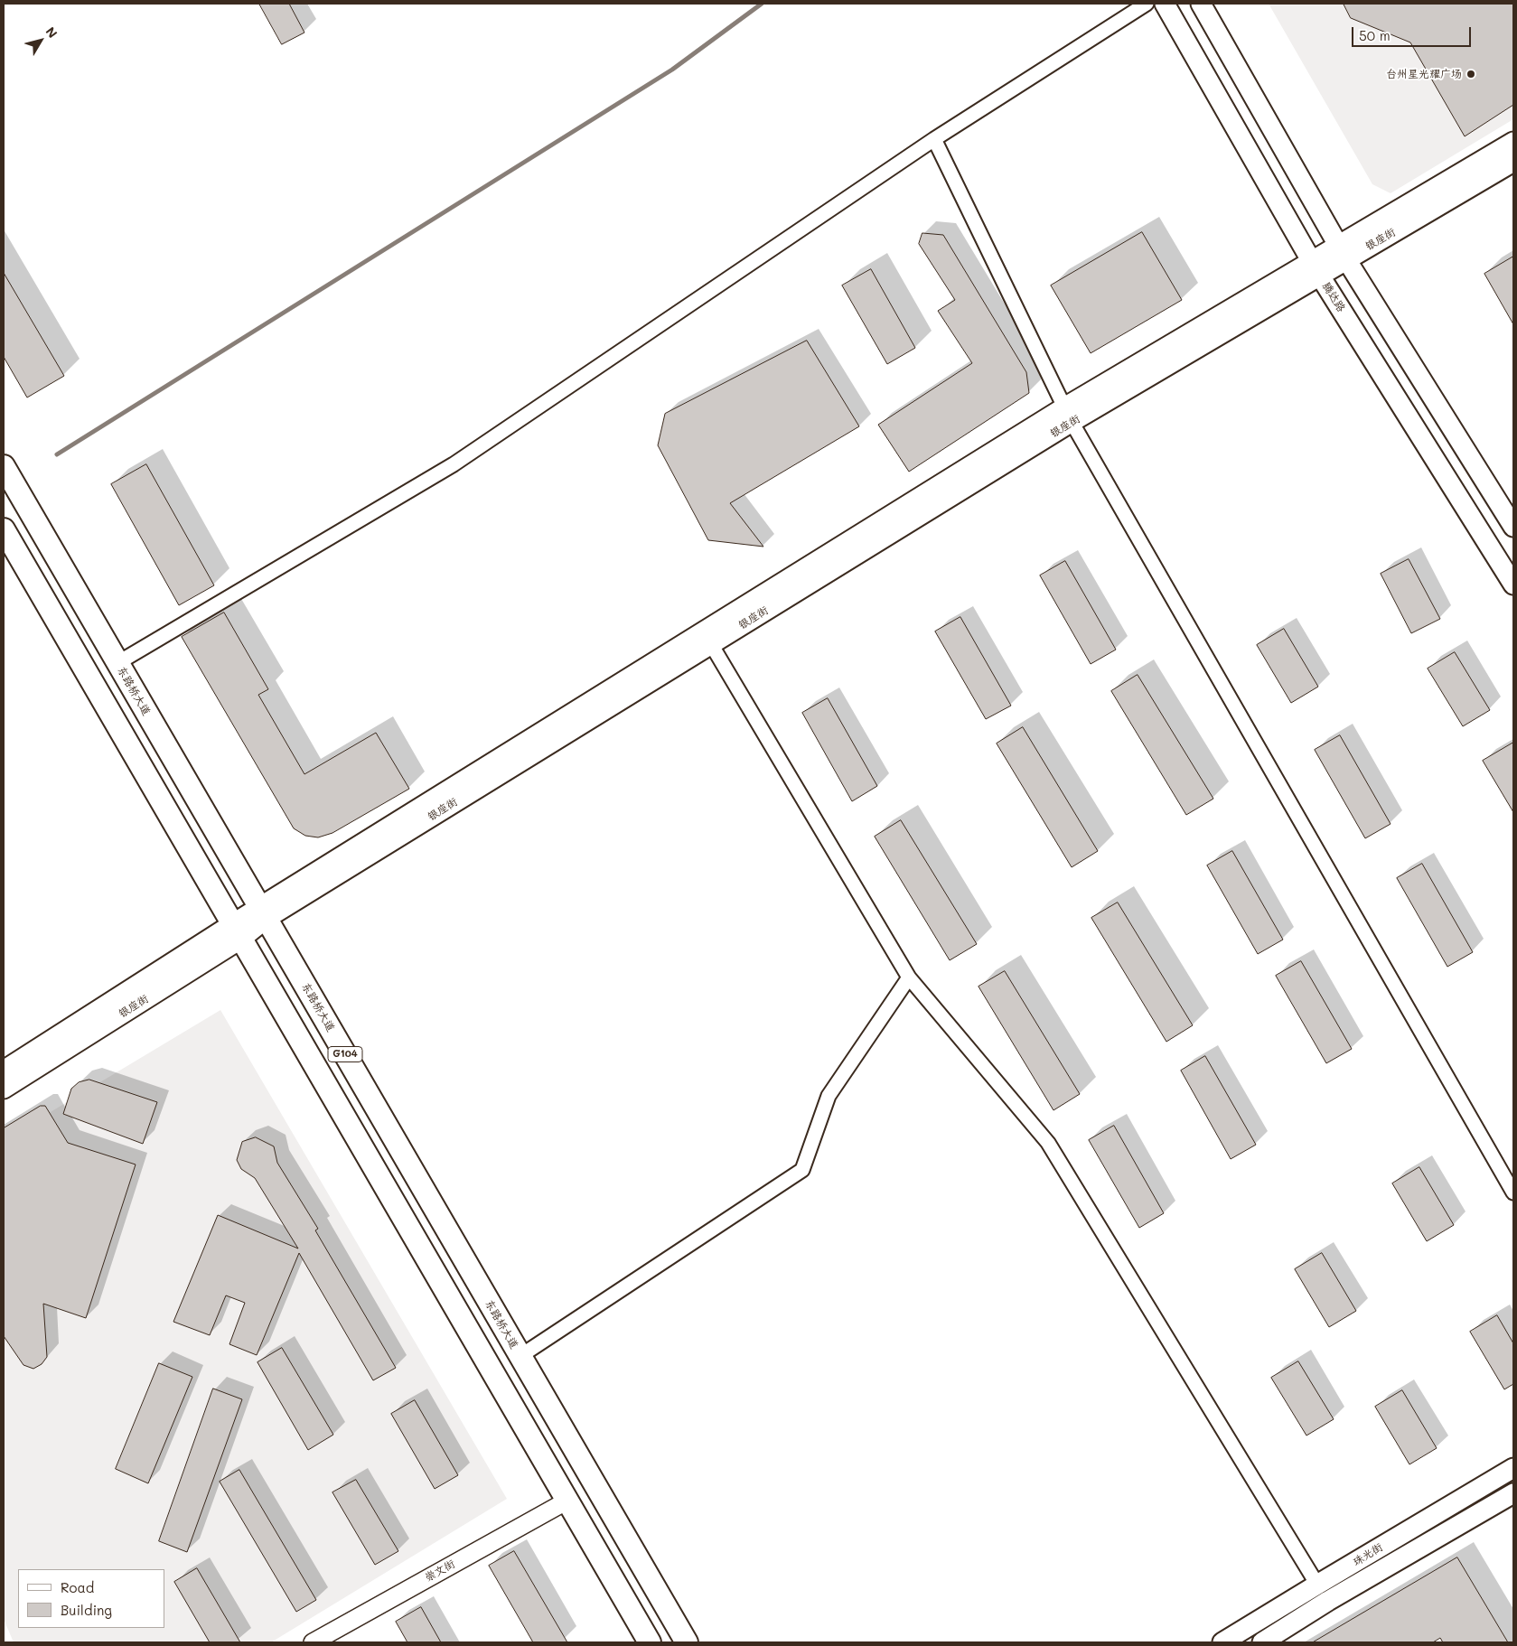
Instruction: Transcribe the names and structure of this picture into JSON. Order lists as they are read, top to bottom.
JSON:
{
  "streets": {
    "main road": [
      "银座街",
      "腾达路",
      "东路桥大道",
      "G104",
      "珠光街"
    ],
    "street": ["崇文街"]
  },
  "crossings": [
    ["银座街", "腾达路"],
    ["银座街", "东路桥大道"],
    ["银座街", "G104"],
    ["G104", "崇文街"]
  ],
  "places": ["台州星光耀广场"],
  "legend": ["Road", "Building"],
  "scale_bar": "50 m",
  "north": "top right"
}
